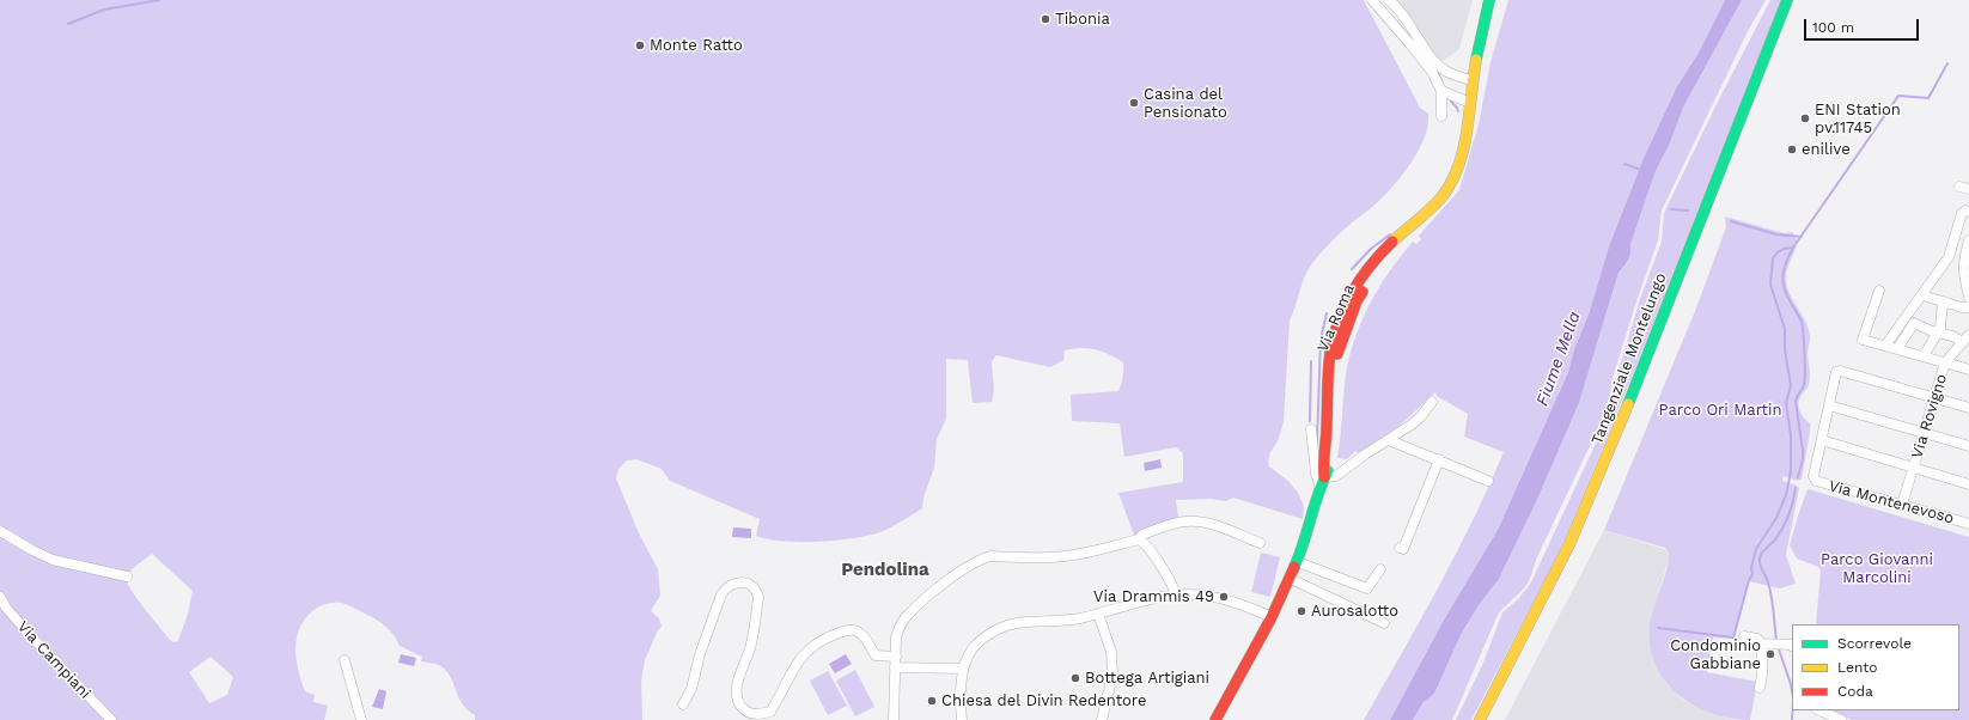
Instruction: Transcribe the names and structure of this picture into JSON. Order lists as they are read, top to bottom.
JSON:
{
  "streets": {
    "main road": ["Via Roma", "Tangenziale Montelungo"],
    "street": ["Via Rovigno", "Via Montenevoso", "Via Campiani"]
  },
  "crossings": [
    ["Via Rovigno", "Via Montenevoso"]
  ],
  "districts": ["Pendolina"],
  "water": ["Fiume Mella"],
  "parks": ["Parco Ori Martin", "Parco Giovanni Marcolini"],
  "places": [
    "Tibonia",
    "Monte Ratto",
    "Casina del Pensionato",
    "ENI Station pv.11745",
    "enilive",
    "Via Drammis 49",
    "Aurosalotto",
    "Condominio Gabbiane",
    "Bottega Artigiani",
    "Chiesa del Divin Redentore"
  ],
  "legend": ["Scorrevole", "Lento", "Coda"],
  "scale_bar": "100 m"
}
